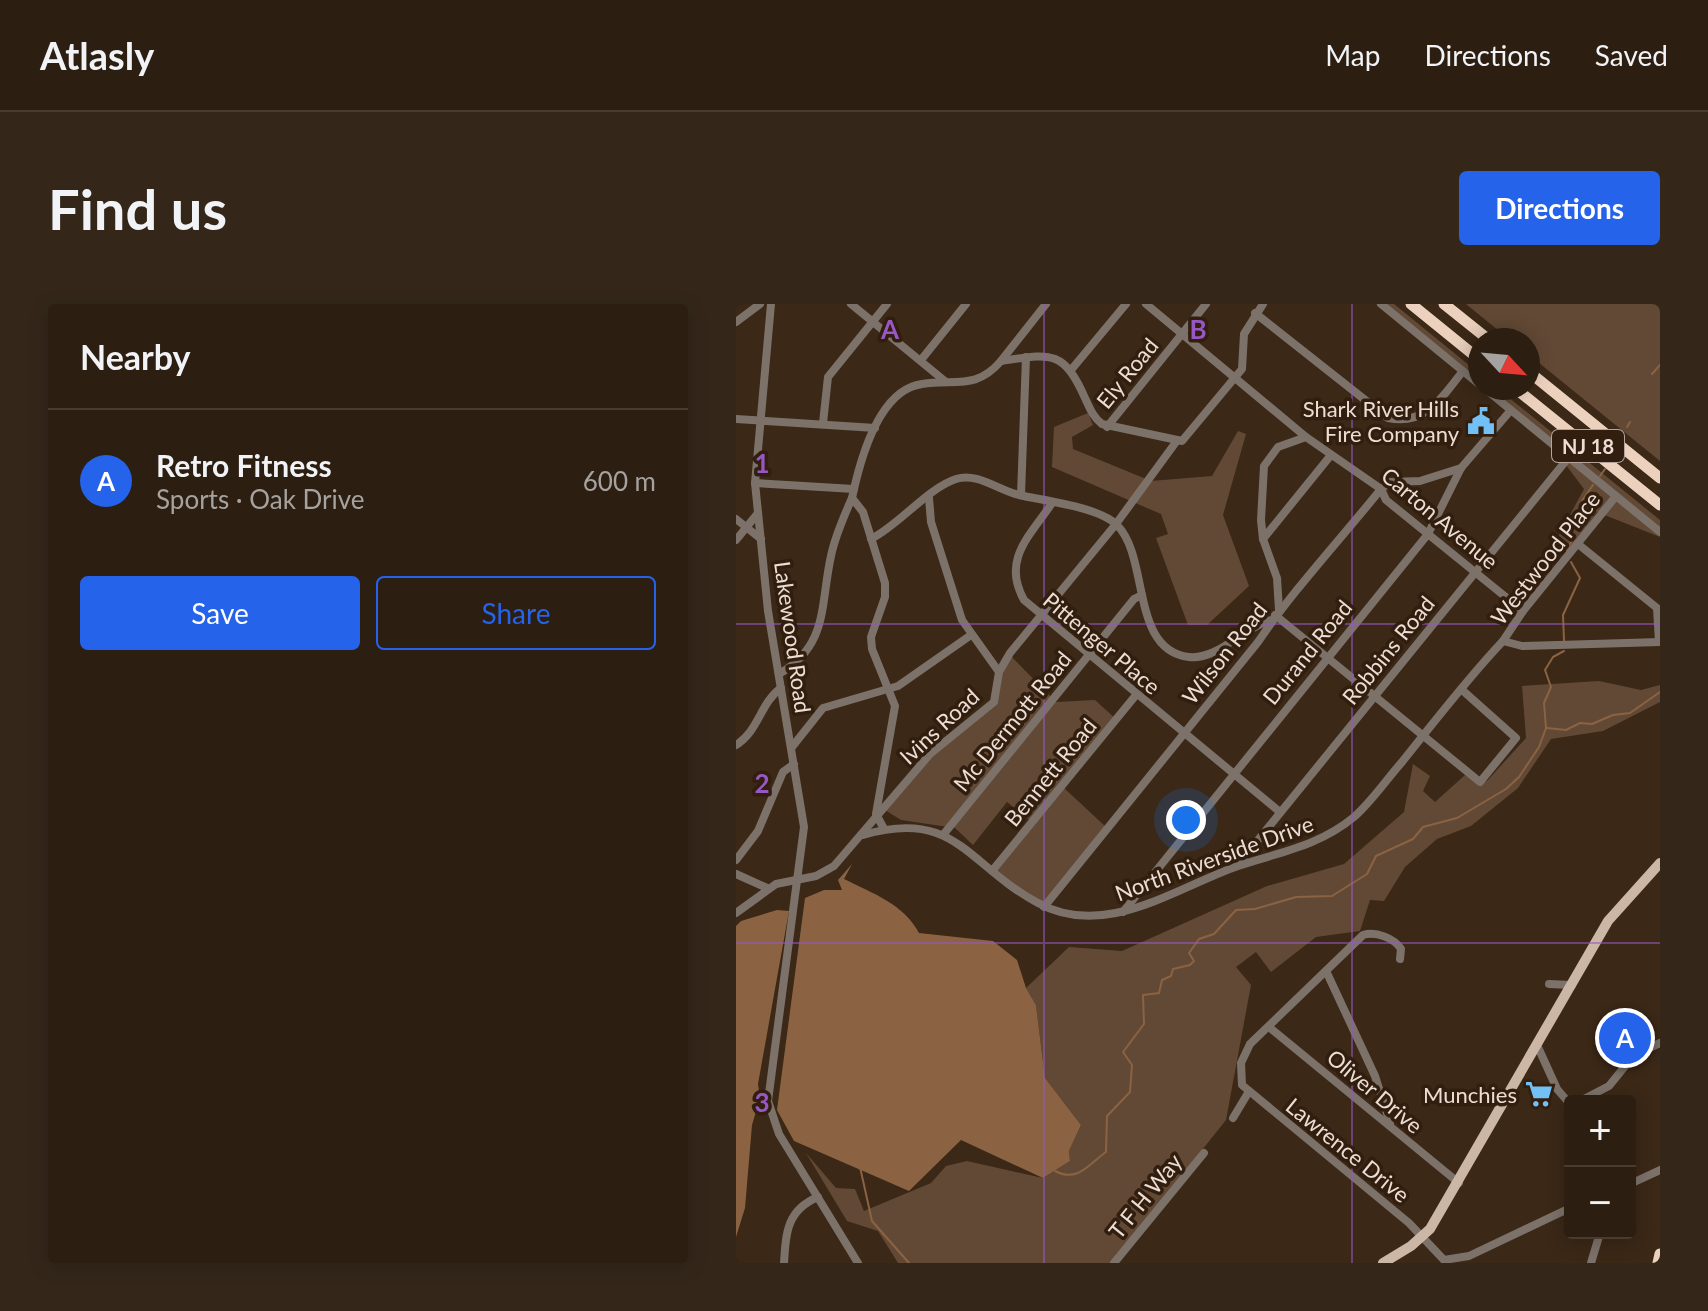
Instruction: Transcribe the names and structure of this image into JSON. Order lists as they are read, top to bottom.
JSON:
{
  "streets": {
    "highway": ["NJ 18"],
    "street": [
      "Ely Road",
      "Carton Avenue",
      "Westwood Place",
      "Lakewood Road",
      "Pittenger Place",
      "Robbins Road",
      "Durand Road",
      "Wilson Road",
      "Mc Dermott Road",
      "Ivins Road",
      "Bennett Road",
      "North Riverside Drive",
      "Oliver Drive",
      "Lawrence Drive",
      "T F H Way"
    ]
  },
  "crossings": [
    ["Ely Road", "Carton Avenue"],
    ["Carton Avenue", "Westwood Place"],
    ["Carton Avenue", "Robbins Road"],
    ["Carton Avenue", "Durand Road"],
    ["Carton Avenue", "Wilson Road"],
    ["Carton Avenue", "Ivins Road"],
    ["Westwood Place", "North Riverside Drive"],
    ["Lakewood Road", "Ivins Road"],
    ["Pittenger Place", "Robbins Road"],
    ["Pittenger Place", "Durand Road"],
    ["Pittenger Place", "Wilson Road"],
    ["Pittenger Place", "Mc Dermott Road"],
    ["Pittenger Place", "Ivins Road"],
    ["Pittenger Place", "Bennett Road"],
    ["Robbins Road", "North Riverside Drive"],
    ["Durand Road", "North Riverside Drive"],
    ["Wilson Road", "North Riverside Drive"],
    ["Mc Dermott Road", "North Riverside Drive"],
    ["Ivins Road", "North Riverside Drive"],
    ["Bennett Road", "North Riverside Drive"]
  ],
  "places": {
    "public building": ["Shark River Hills Fire Company"],
    "supermarket": ["Munchies"]
  },
  "north": "bottom right",
  "page": {
    "header": "Atlasly",
    "nav": ["Map", "Directions", "Saved"],
    "buttons": [
      "Directions",
      ["Save", "Share"]
    ],
    "title": "Find us",
    "heading": "Nearby",
    "list": [
      {
        "mark": "A",
        "name": "Retro Fitness",
        "note": "Sports · Oak Drive",
        "value": "600 m"
      }
    ],
    "pins": "A",
    "map_buttons": ["+", "−"]
  },
  "grid": {
    "columns": ["A", "B"],
    "rows": ["1", "2", "3"]
  }
}
